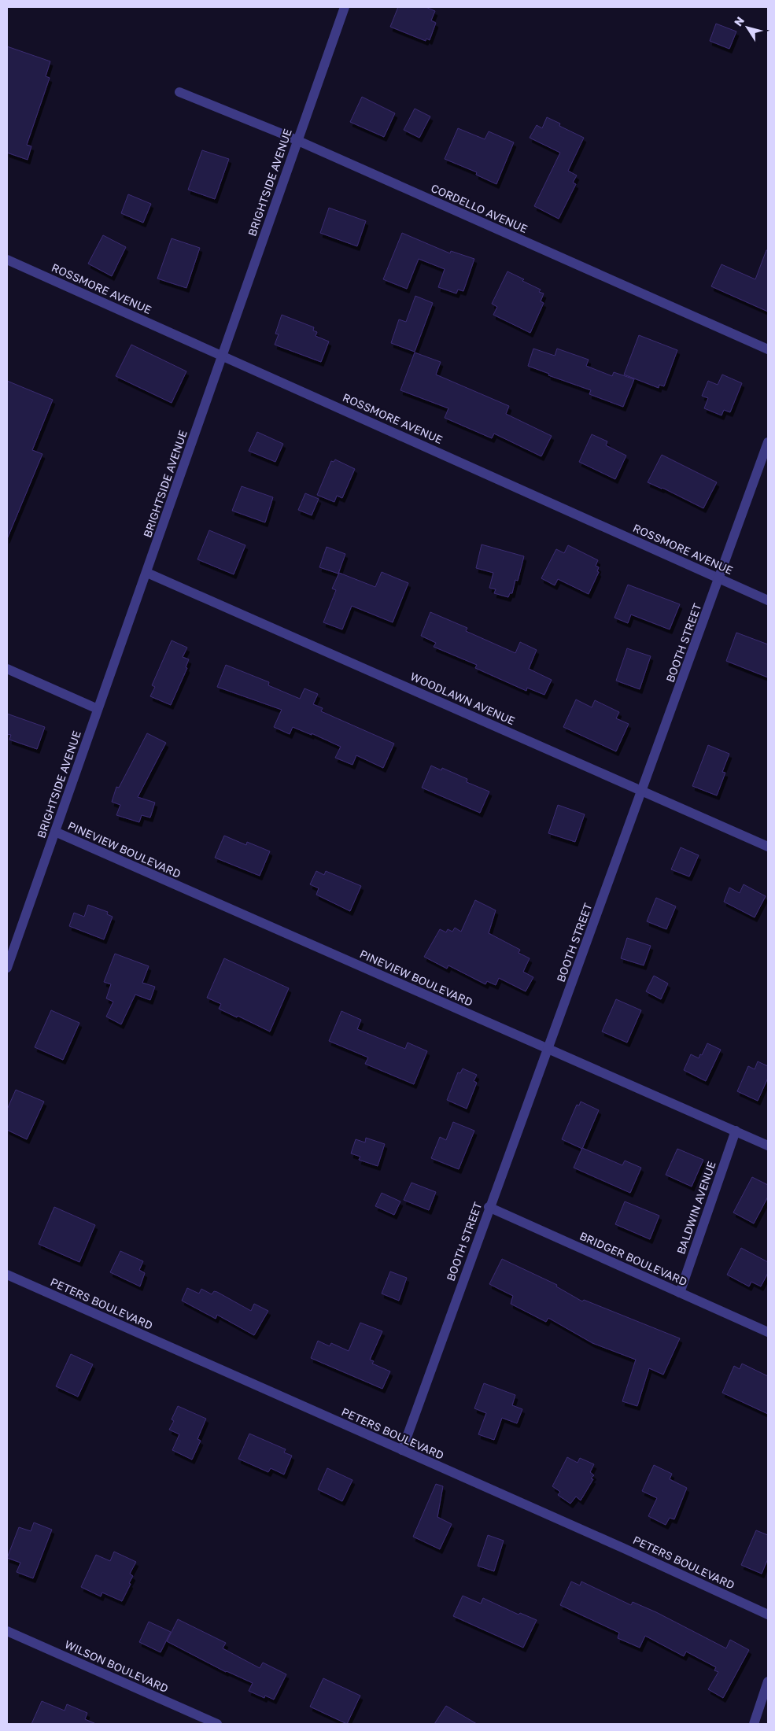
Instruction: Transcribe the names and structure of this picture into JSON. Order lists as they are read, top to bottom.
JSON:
{
  "streets": {
    "street": [
      "BRIGHTSIDE AVENUE",
      "CORDELLO AVENUE",
      "ROSSMORE AVENUE",
      "BOOTH STREET",
      "WOODLAWN AVENUE",
      "PINEVIEW BOULEVARD",
      "BALDWIN AVENUE",
      "BRIDGER BOULEVARD",
      "PETERS BOULEVARD",
      "WILSON BOULEVARD"
    ]
  },
  "crossings": [
    ["BRIGHTSIDE AVENUE", "CORDELLO AVENUE"],
    ["BRIGHTSIDE AVENUE", "ROSSMORE AVENUE"],
    ["BRIGHTSIDE AVENUE", "WOODLAWN AVENUE"],
    ["BRIGHTSIDE AVENUE", "PINEVIEW BOULEVARD"],
    ["ROSSMORE AVENUE", "BOOTH STREET"],
    ["BOOTH STREET", "WOODLAWN AVENUE"],
    ["BOOTH STREET", "PINEVIEW BOULEVARD"],
    ["BOOTH STREET", "BRIDGER BOULEVARD"],
    ["BOOTH STREET", "PETERS BOULEVARD"],
    ["PINEVIEW BOULEVARD", "BALDWIN AVENUE"],
    ["BALDWIN AVENUE", "BRIDGER BOULEVARD"]
  ],
  "north": "top left"
}
